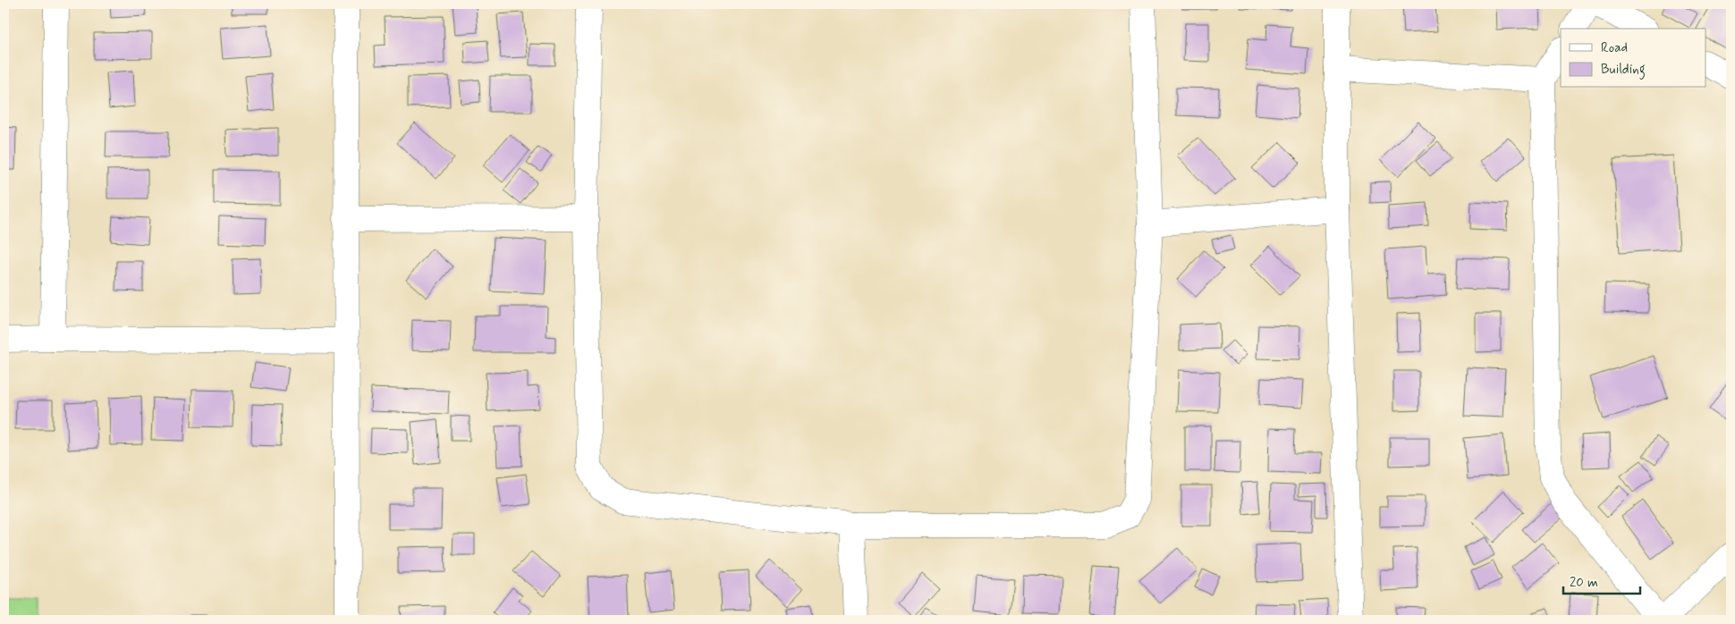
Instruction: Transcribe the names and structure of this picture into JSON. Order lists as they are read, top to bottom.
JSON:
{
  "legend": ["Road", "Building"],
  "scale_bar": "20 m"
}
